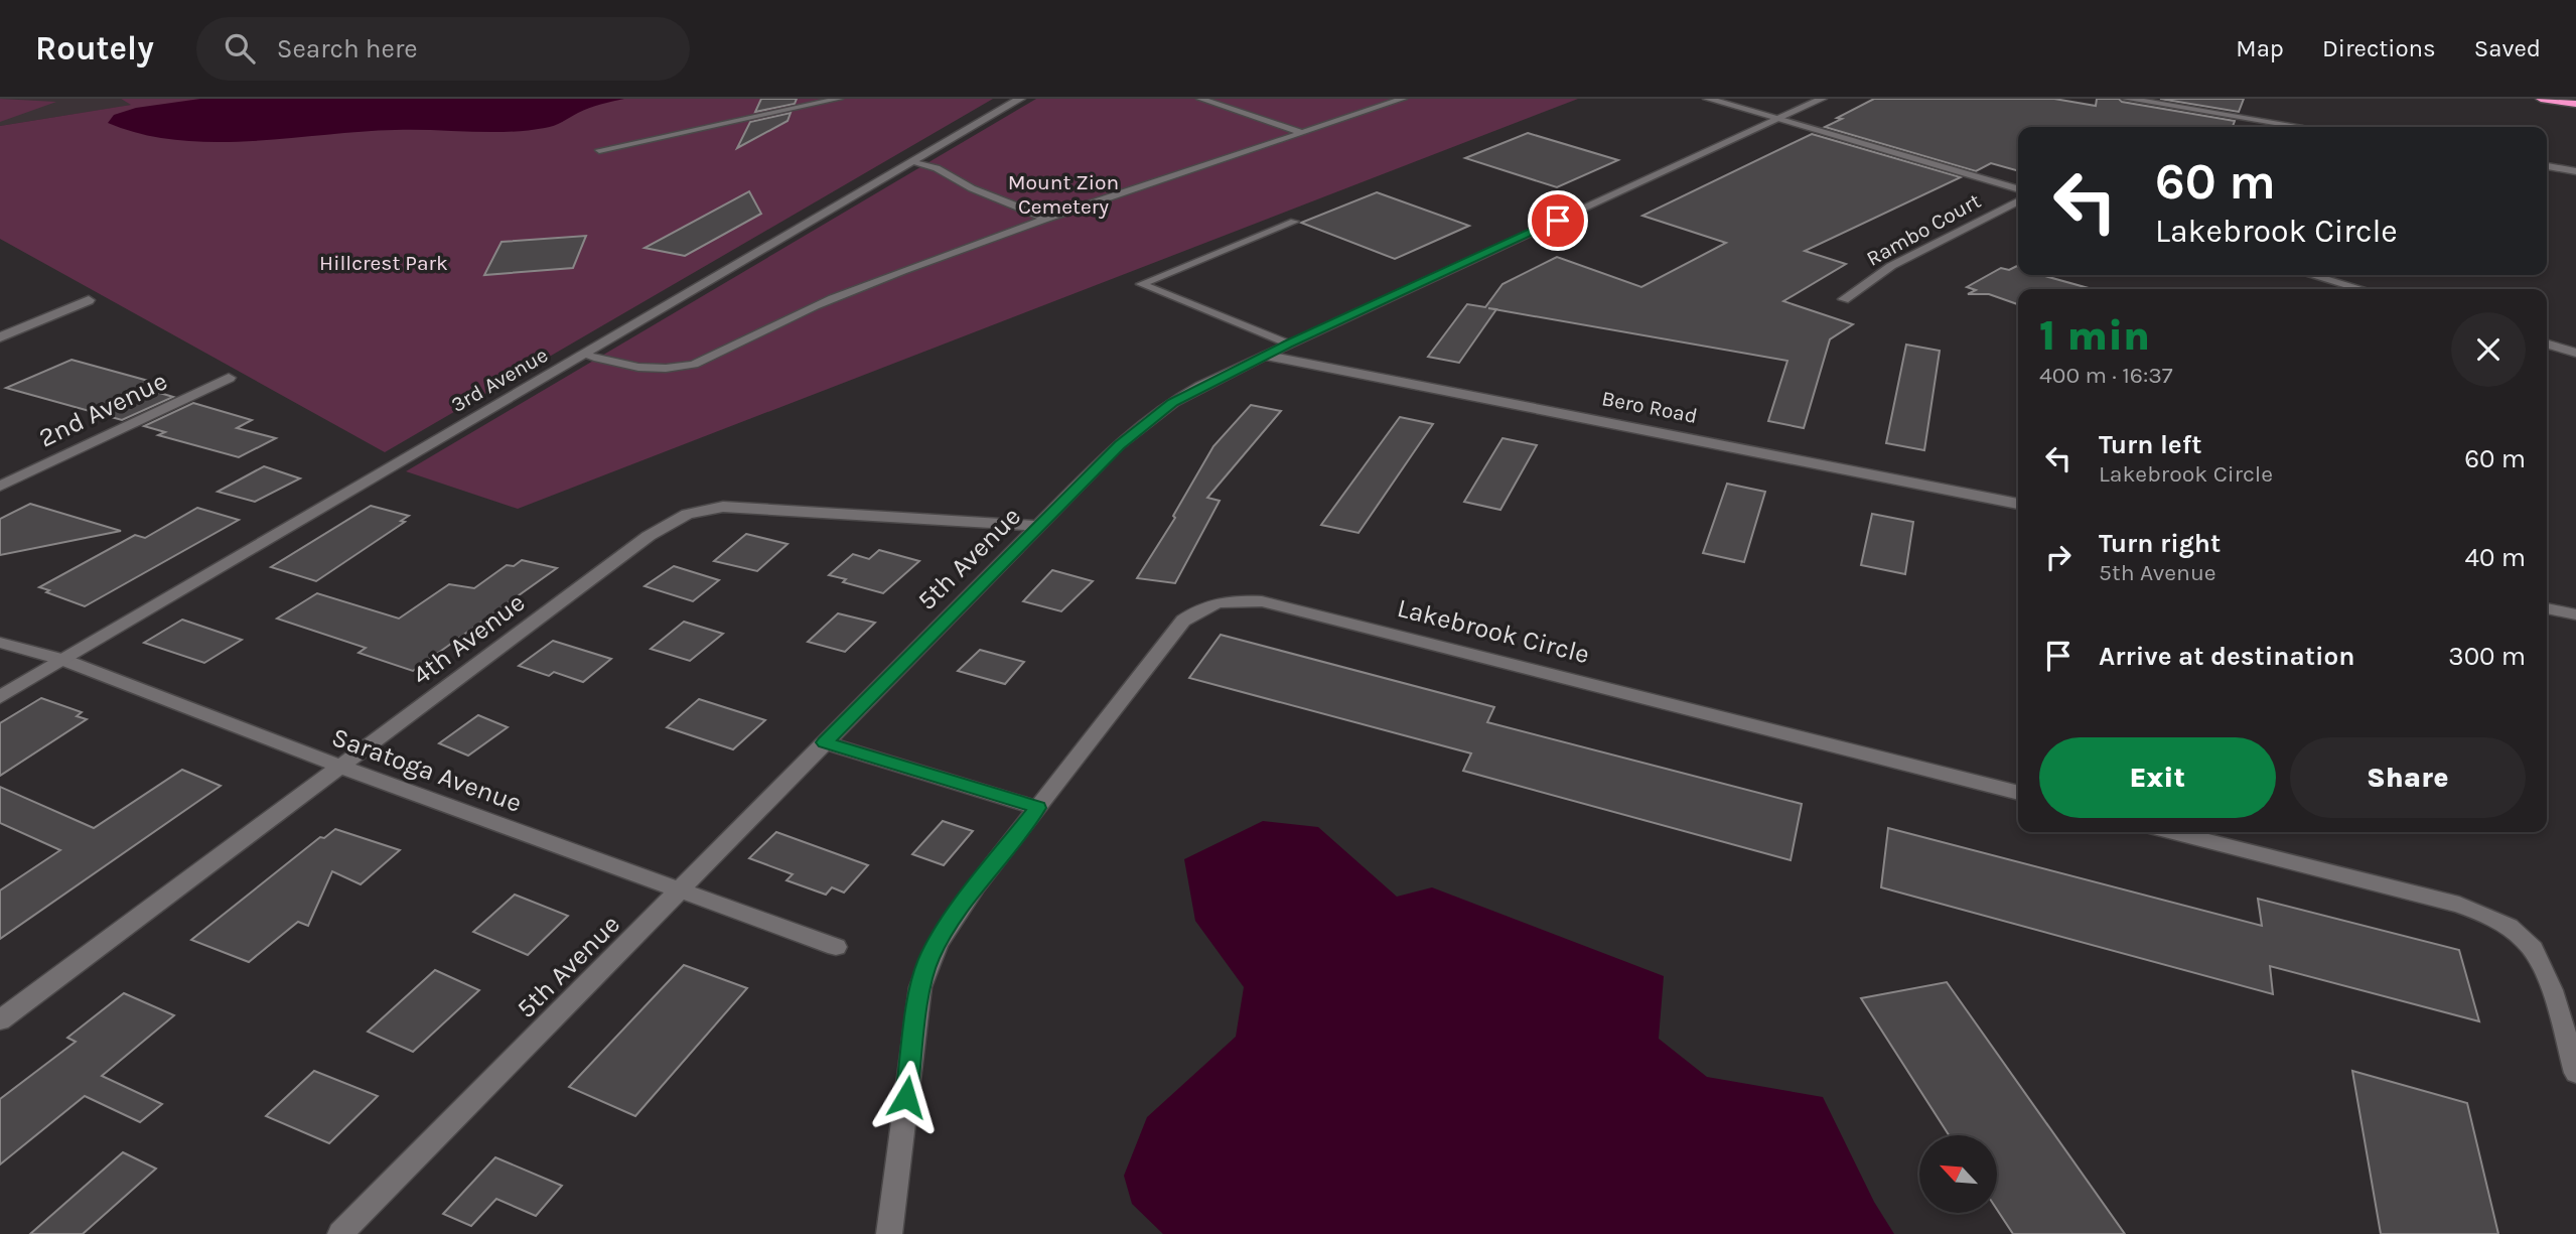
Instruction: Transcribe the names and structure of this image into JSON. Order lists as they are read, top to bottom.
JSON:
{
  "streets": {
    "street": [
      "Rambo Court",
      "3rd Avenue",
      "Bero Road",
      "2nd Avenue",
      "5th Avenue",
      "Lakebrook Circle",
      "4th Avenue",
      "Saratoga Avenue"
    ]
  },
  "crossings": [
    ["3rd Avenue", "Saratoga Avenue"],
    ["Bero Road", "5th Avenue"],
    ["5th Avenue", "4th Avenue"],
    ["5th Avenue", "Saratoga Avenue"],
    ["4th Avenue", "Saratoga Avenue"]
  ],
  "parks": ["Mount Zion Cemetery", "Hillcrest Park"],
  "north": "top left",
  "page": {
    "header": "Routely",
    "search": "Search here",
    "nav": ["Map", "Directions", "Saved"],
    "turn": ["60 m", "Lakebrook Circle"],
    "heading": ["1 min", "400 m · 16:37"],
    "list": [
      {
        "name": "Turn left",
        "note": "Lakebrook Circle",
        "value": "60 m"
      },
      {
        "name": "Turn right",
        "note": "5th Avenue",
        "value": "40 m"
      },
      {
        "name": "Arrive at destination",
        "value": "300 m"
      }
    ],
    "buttons": ["Exit", "Share"]
  }
}
